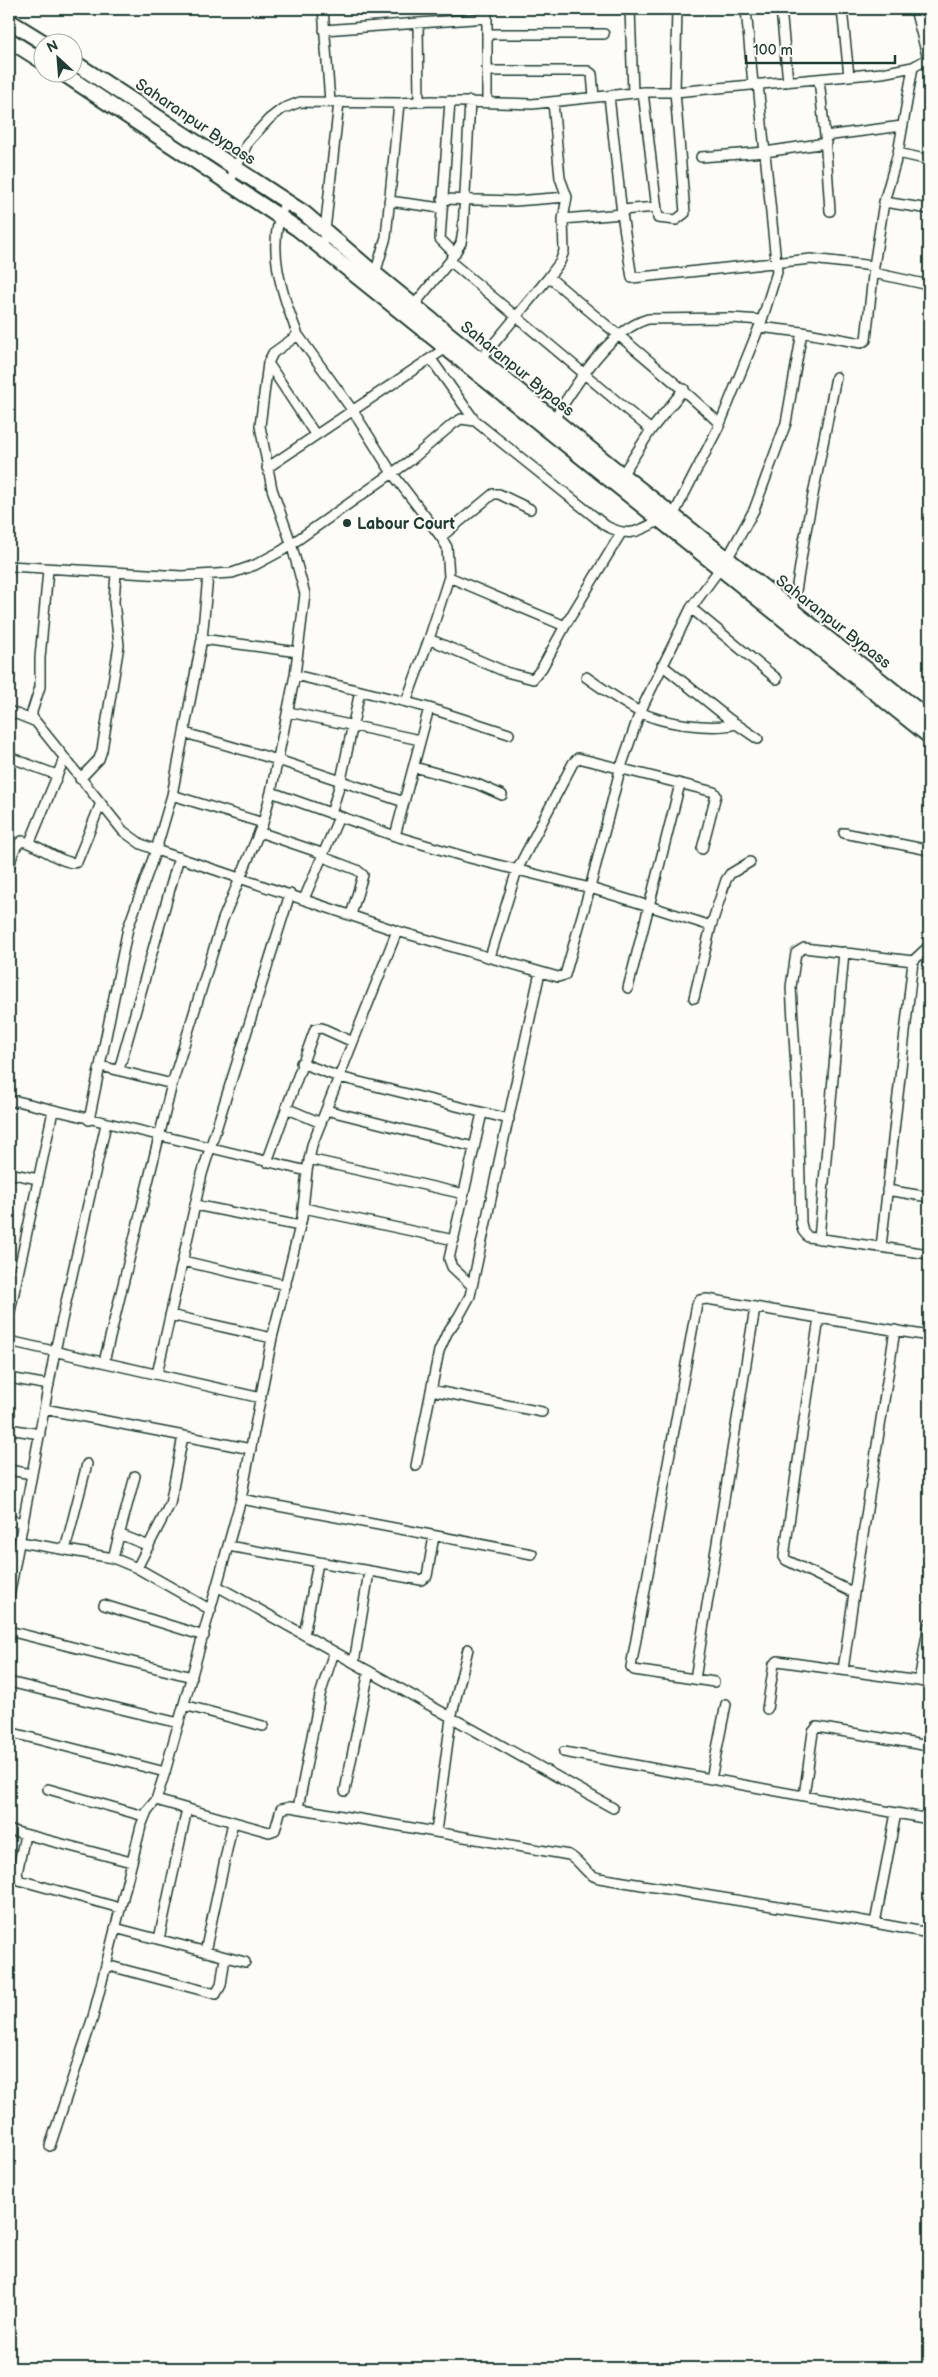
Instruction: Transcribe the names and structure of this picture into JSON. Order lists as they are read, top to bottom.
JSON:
{
  "streets": {
    "main road": ["Saharanpur Bypass"]
  },
  "places": ["Labour Court"],
  "scale_bar": "100 m",
  "north": "top left"
}
